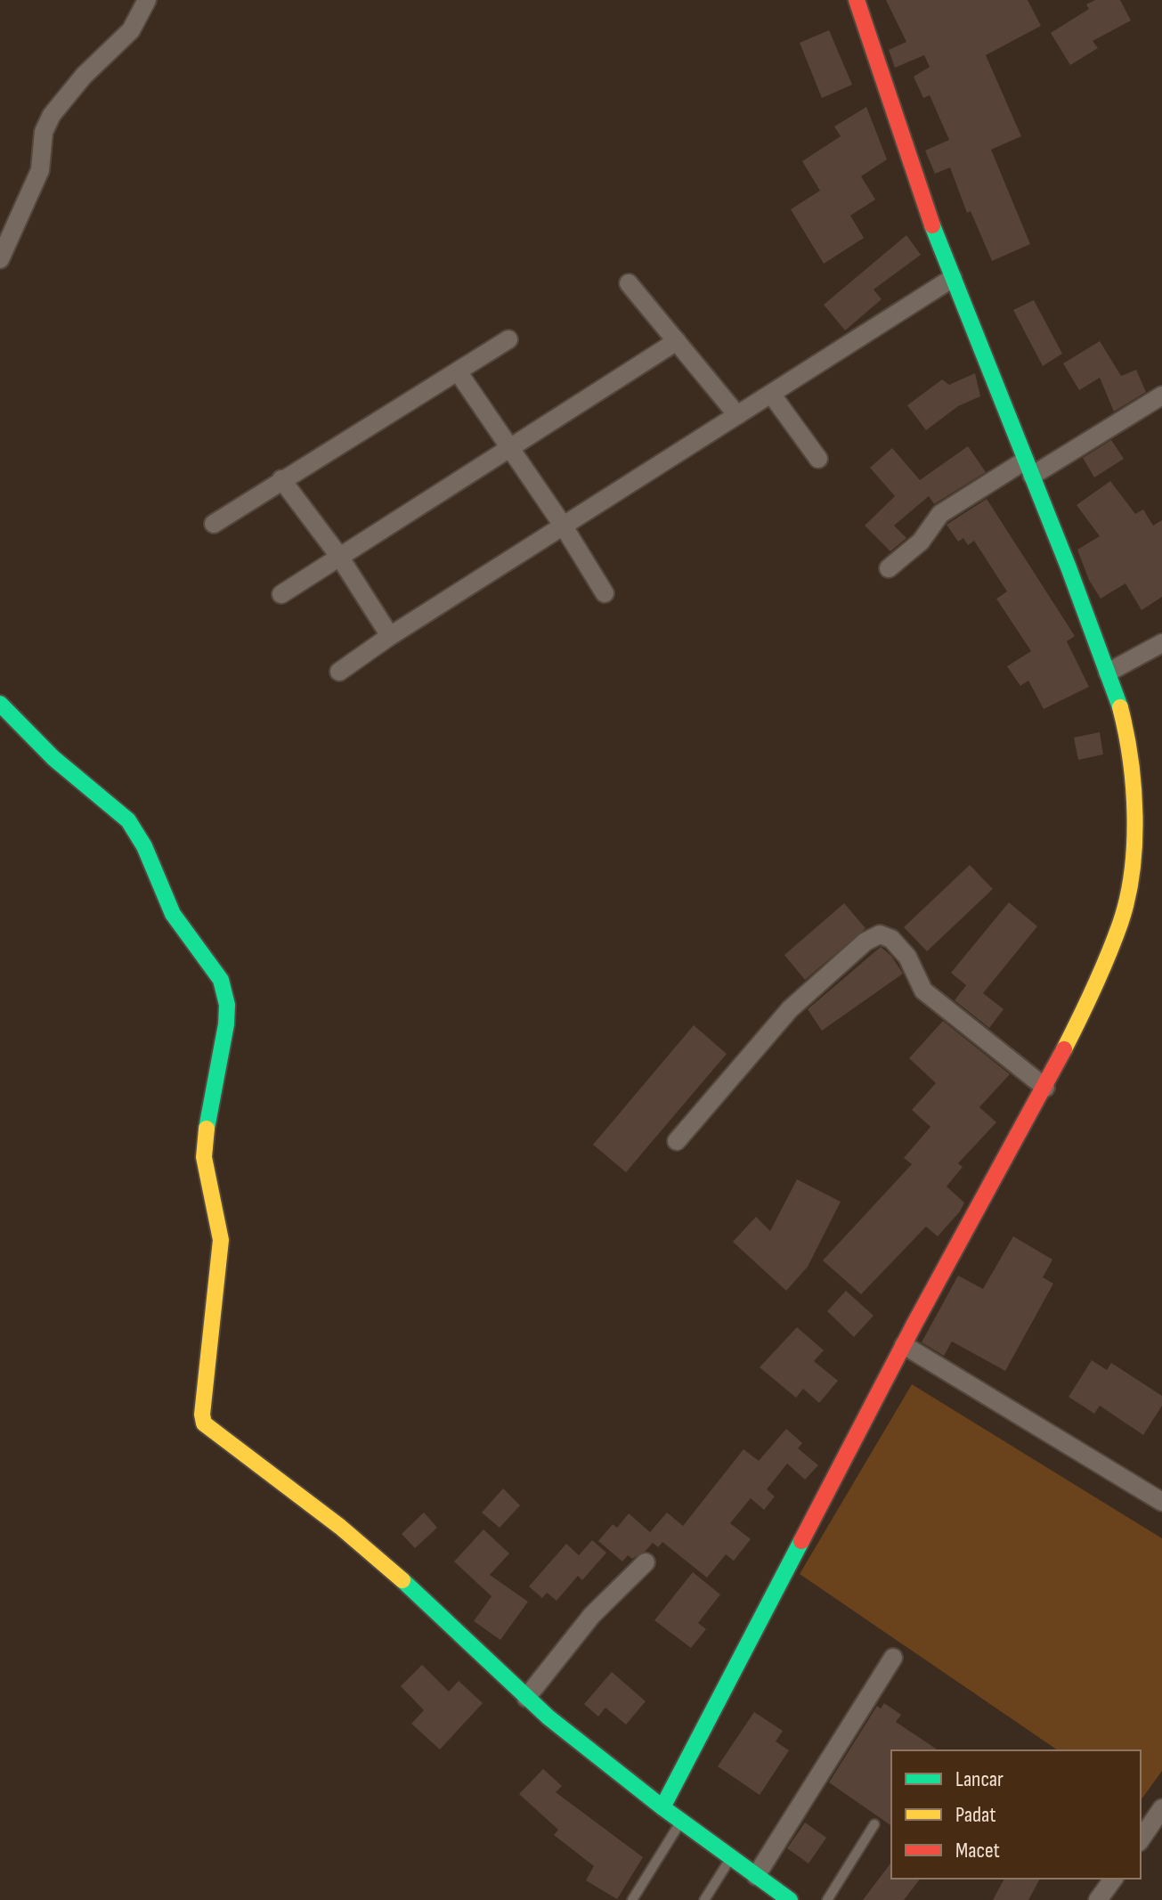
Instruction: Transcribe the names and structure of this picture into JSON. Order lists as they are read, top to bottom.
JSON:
{
  "legend": ["Lancar", "Padat", "Macet"]
}
